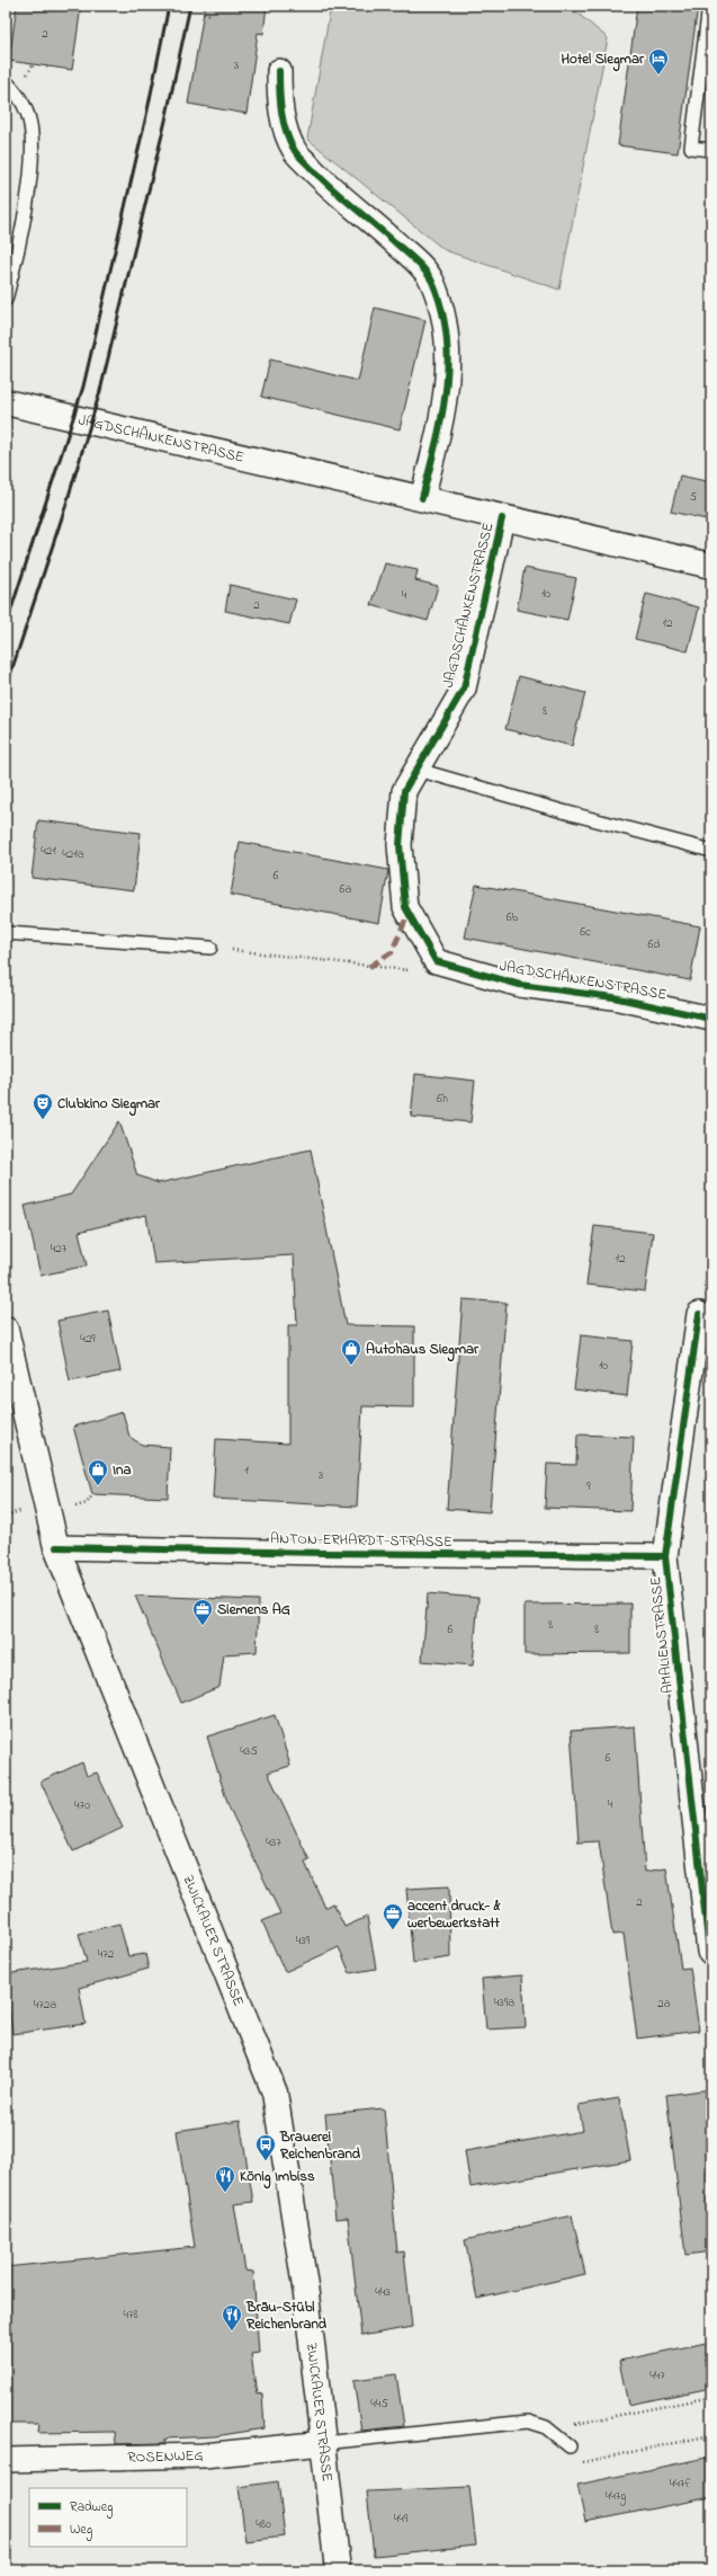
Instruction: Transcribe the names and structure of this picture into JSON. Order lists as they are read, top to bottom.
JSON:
{
  "streets": {
    "main road": ["JAGDSCHÄNKENSTRASSE", "ZWICKAUER STRASSE"],
    "street": ["ANTON-ERHARDT-STRASSE", "AMALIENSTRASSE", "ROSENWEG"]
  },
  "crossings": [
    ["ANTON-ERHARDT-STRASSE", "AMALIENSTRASSE"],
    ["ANTON-ERHARDT-STRASSE", "ZWICKAUER STRASSE"],
    ["ZWICKAUER STRASSE", "ROSENWEG"]
  ],
  "places": {
    "hotel": ["Hotel Siegmar"],
    "theatre": ["Clubkino Siegmar"],
    "shop": ["Autohaus Siegmar", "Ina"],
    "office": ["Siemens AG", "accent druck- & werbewerkstatt"],
    "bus stop": ["Brauerei Reichenbrand"],
    "restaurant": ["König Imbiss", "Bräu-Stübl Reichenbrand"]
  },
  "house_numbers": [
    "2",
    "3",
    "5",
    "10",
    "4",
    "2",
    "12",
    "8",
    "421",
    "421a",
    "6",
    "6a",
    "6b",
    "6c",
    "6d",
    "6h",
    "427",
    "12",
    "429",
    "10",
    "1",
    "3",
    "9",
    "8",
    "6",
    "8",
    "435",
    "6",
    "4",
    "470",
    "437",
    "2",
    "439",
    "472",
    "439a",
    "2a",
    "472a",
    "443",
    "478",
    "447",
    "445",
    "447f",
    "447g",
    "449",
    "480"
  ],
  "legend": ["Radweg", "Weg"]
}
